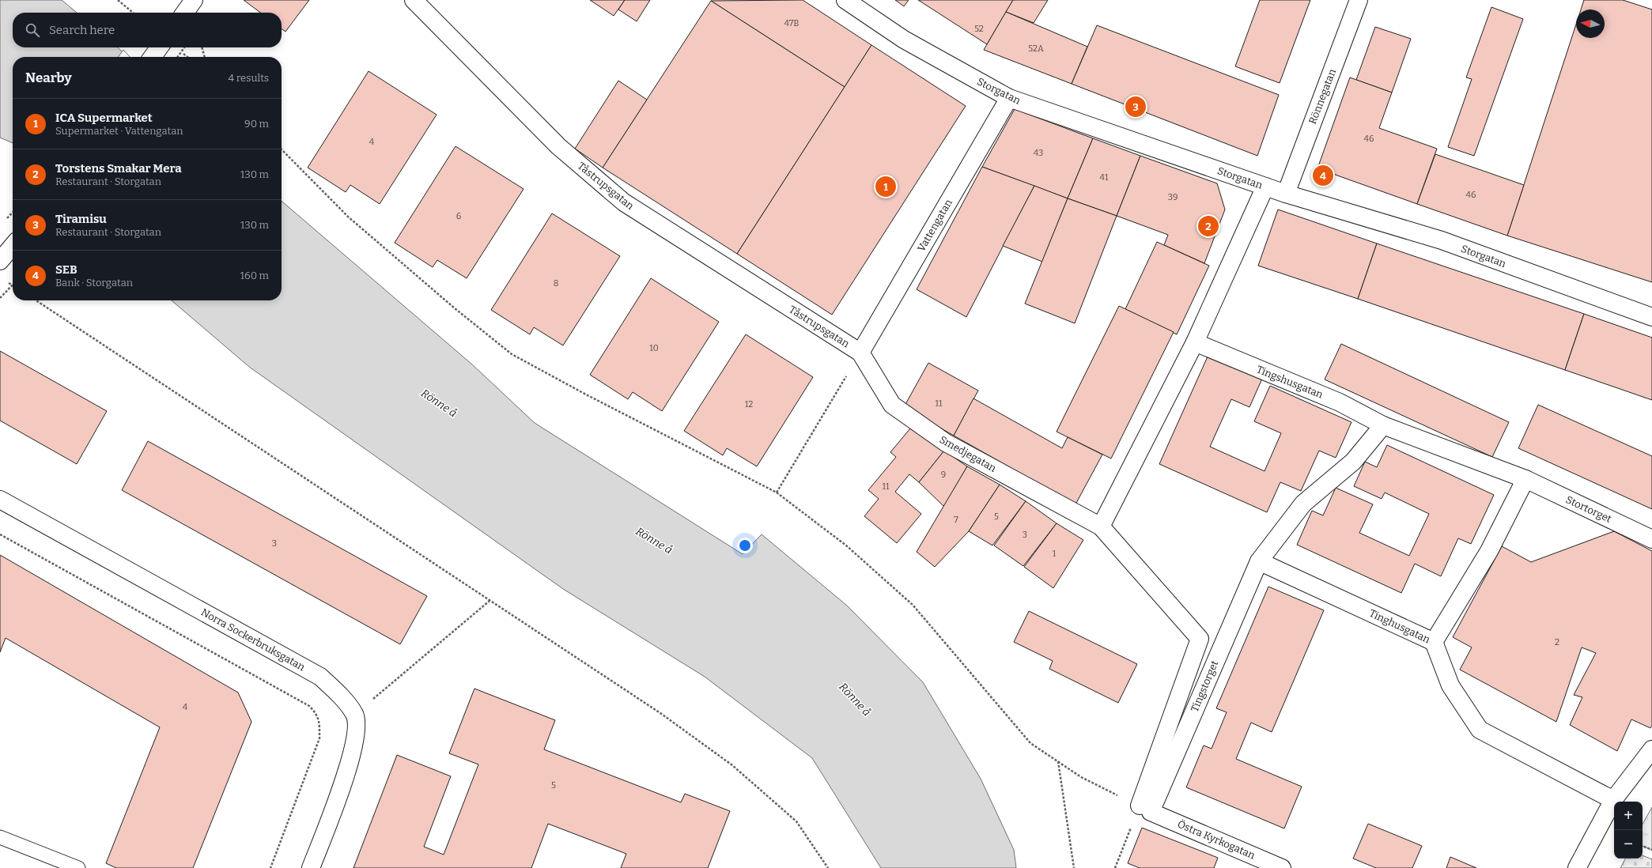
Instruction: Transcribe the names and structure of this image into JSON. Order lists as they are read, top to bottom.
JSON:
{
  "streets": {
    "street": [
      "Storgatan",
      "Rönnegatan",
      "Tåstrupsgatan",
      "Vattengatan",
      "Tingshusgatan",
      "Smedjegatan",
      "Stortorget",
      "Tinghusgatan",
      "Norra Sockerbruksgatan",
      "Tingstorget",
      "Östra Kyrkogatan"
    ]
  },
  "crossings": [
    ["Storgatan", "Rönnegatan"],
    ["Storgatan", "Vattengatan"],
    ["Tåstrupsgatan", "Vattengatan"],
    ["Tåstrupsgatan", "Smedjegatan"],
    ["Vattengatan", "Smedjegatan"],
    ["Tingshusgatan", "Stortorget"],
    ["Tinghusgatan", "Tingstorget"],
    ["Tingstorget", "Östra Kyrkogatan"]
  ],
  "water": ["Rönne å"],
  "house_numbers": [
    "47B",
    "52",
    "52A",
    "46",
    "4",
    "43",
    "41",
    "46",
    "39",
    "6",
    "8",
    "10",
    "11",
    "12",
    "9",
    "11",
    "5",
    "7",
    "3",
    "3",
    "1",
    "2",
    "4",
    "5"
  ],
  "north": "left",
  "page": {
    "search": "Search here",
    "heading": ["Nearby", "4 results"],
    "pins": [
      "3",
      "4",
      "1",
      "2"
    ],
    "list": [
      {
        "mark": "1",
        "name": "ICA Supermarket",
        "note": "Supermarket · Vattengatan",
        "value": "90 m"
      },
      {
        "mark": "2",
        "name": "Torstens Smakar Mera",
        "note": "Restaurant · Storgatan",
        "value": "130 m"
      },
      {
        "mark": "3",
        "name": "Tiramisu",
        "note": "Restaurant · Storgatan",
        "value": "130 m"
      },
      {
        "mark": "4",
        "name": "SEB",
        "note": "Bank · Storgatan",
        "value": "160 m"
      }
    ],
    "map_buttons": ["+", "−"]
  }
}
